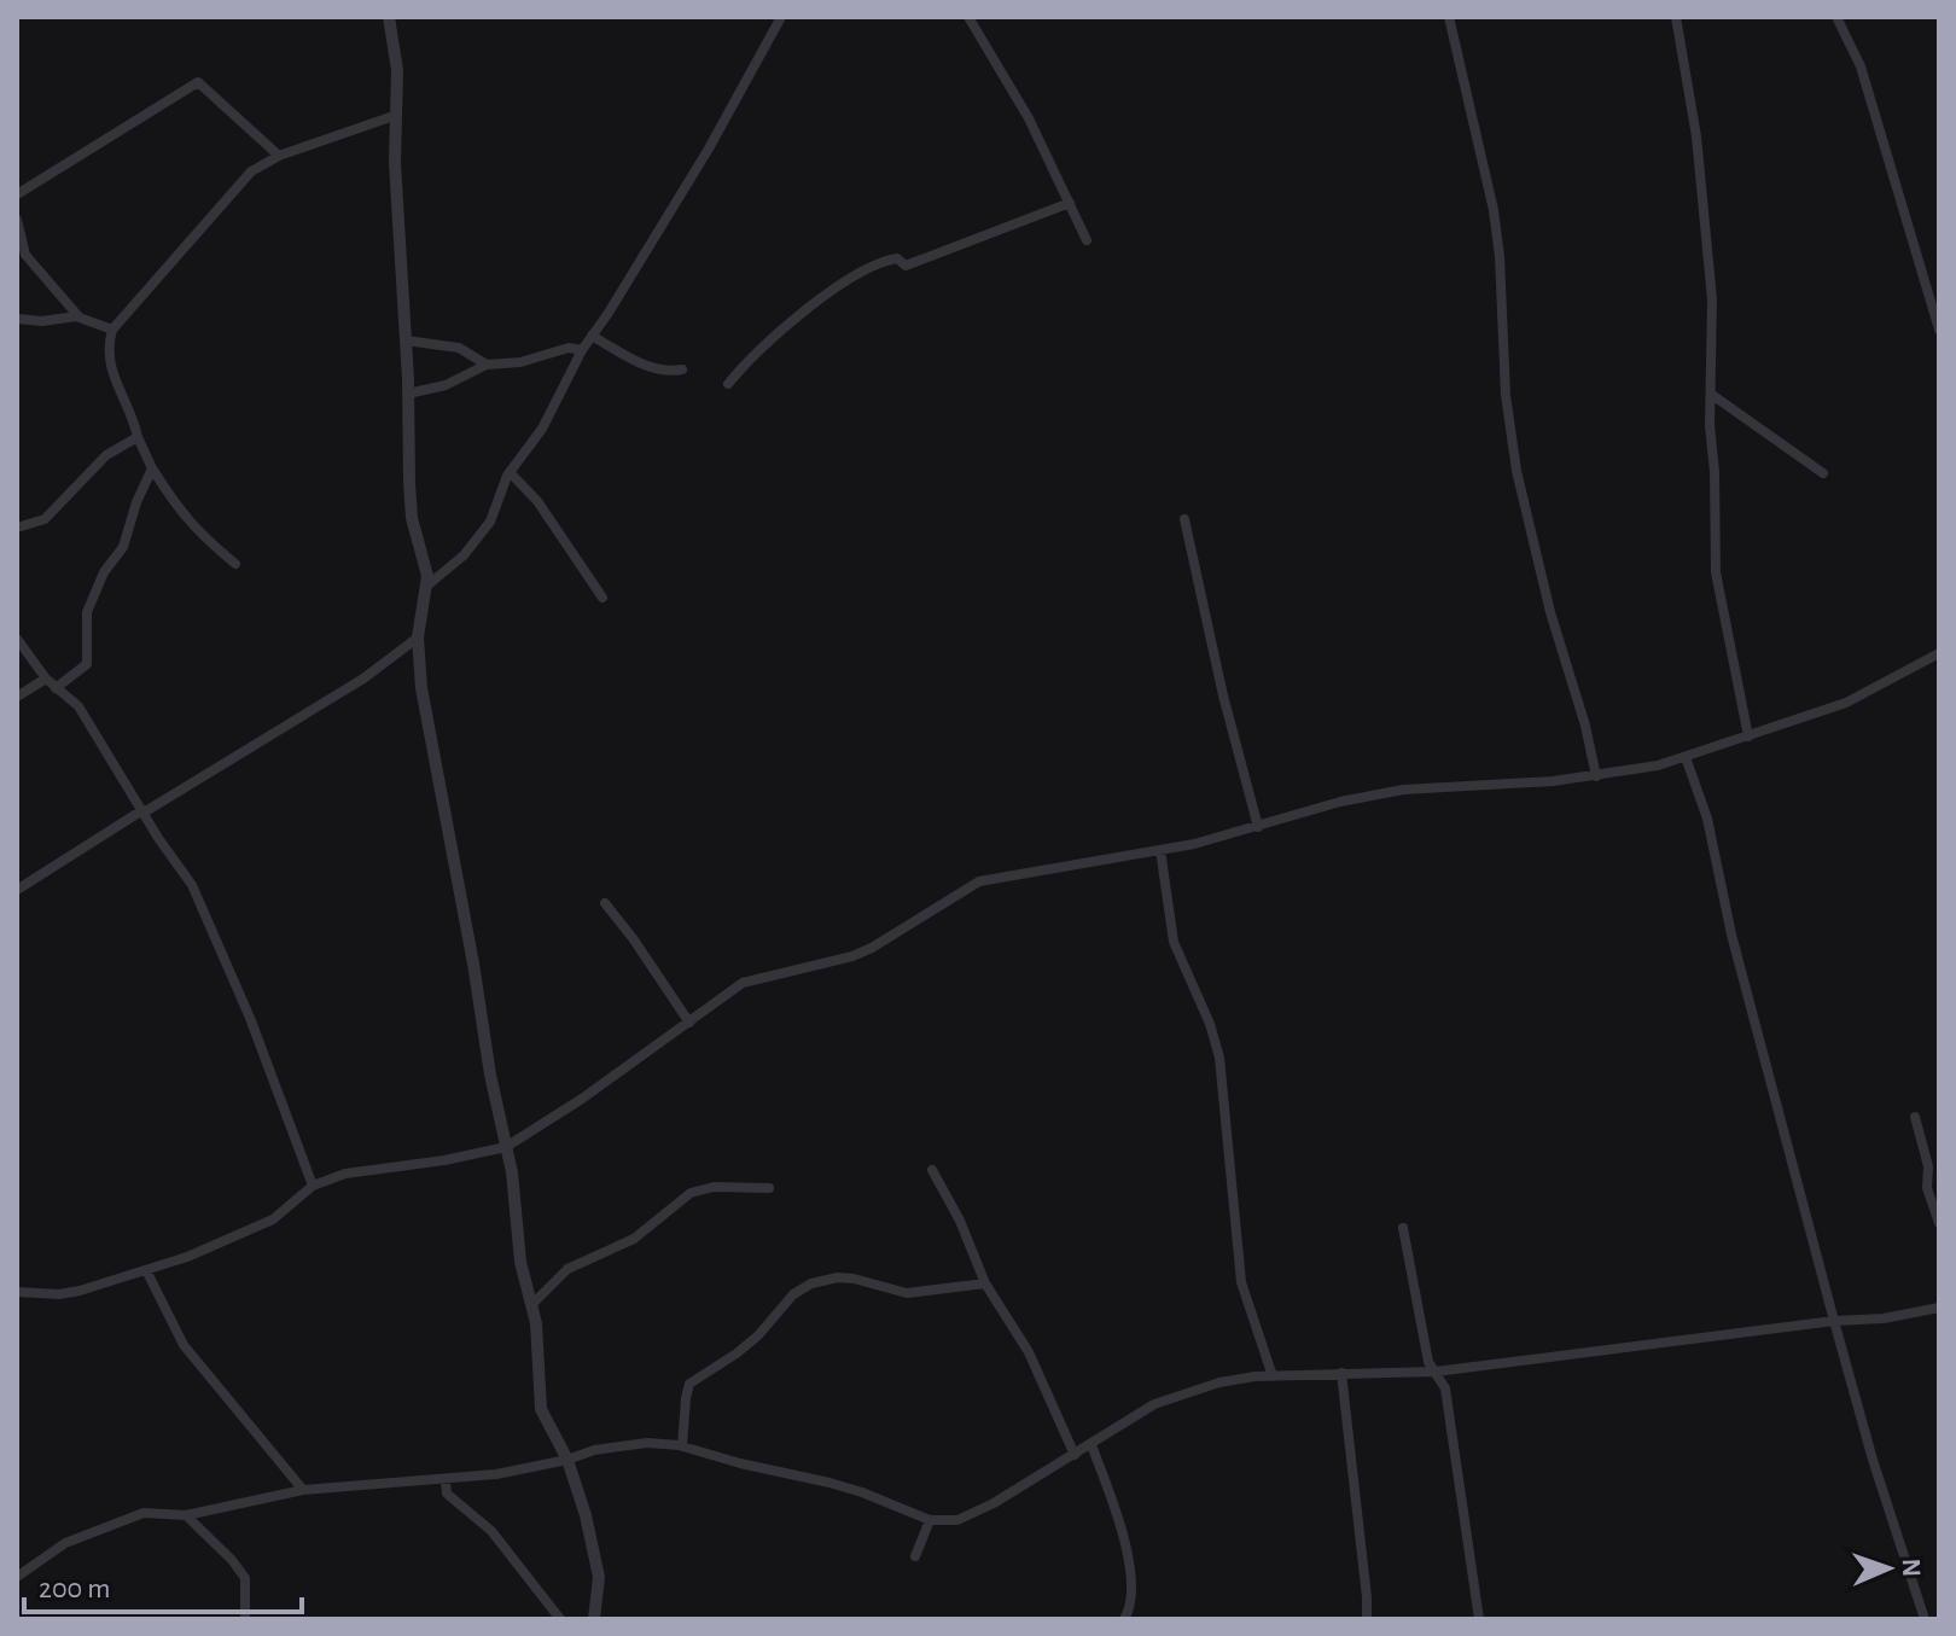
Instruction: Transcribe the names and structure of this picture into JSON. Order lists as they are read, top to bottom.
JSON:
{
  "scale_bar": "200 m",
  "north": "right"
}
